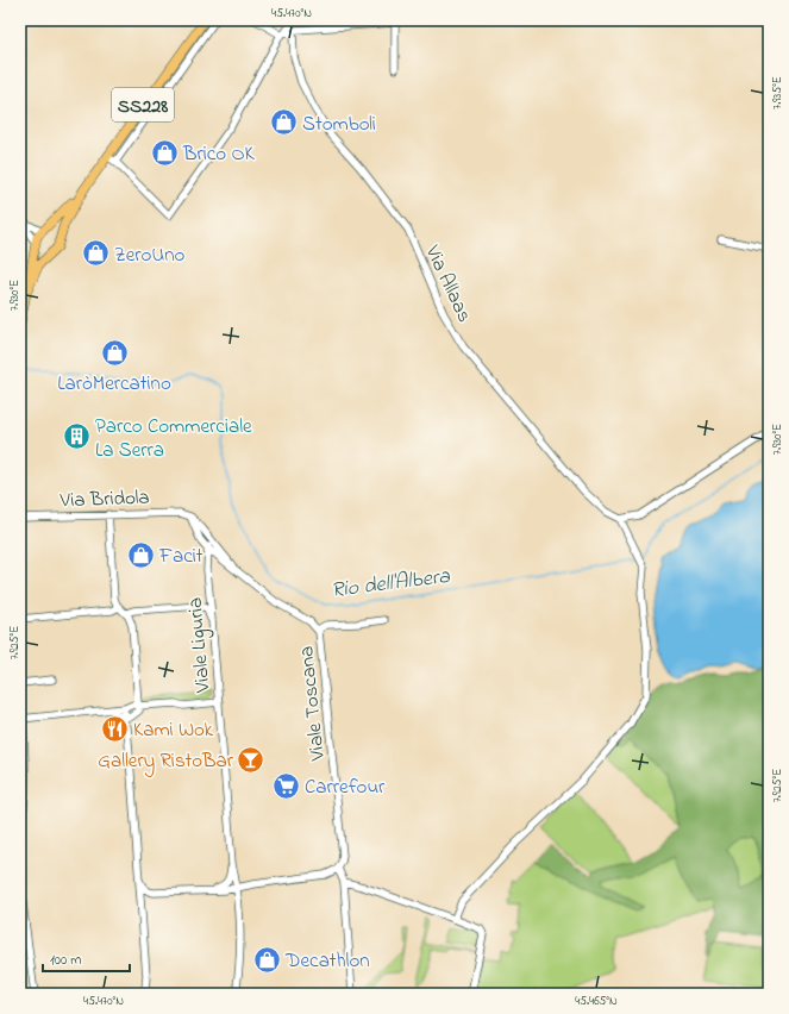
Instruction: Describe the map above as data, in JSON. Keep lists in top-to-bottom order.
{
  "streets": {
    "main road": ["SS228"],
    "street": [
      "Via Allaas",
      "Via Bridola",
      "Viale Liguria",
      "Viale Toscana"
    ]
  },
  "water": ["Rio dell'Albera"],
  "places": {
    "shop": [
      "Stomboli",
      "Brico OK",
      "ZeroUno",
      "LaròMercatino",
      "Facit",
      "Decathlon"
    ],
    "building": ["Parco Commerciale La Serra"],
    "restaurant": ["Kami Wok"],
    "bar": ["Gallery RistoBar"],
    "supermarket": ["Carrefour"]
  },
  "scale_bar": "100 m",
  "coordinates": [
    "45.470°N",
    "7.935°E",
    "7.930°E",
    "7.925°E",
    "45.465°N"
  ]
}
